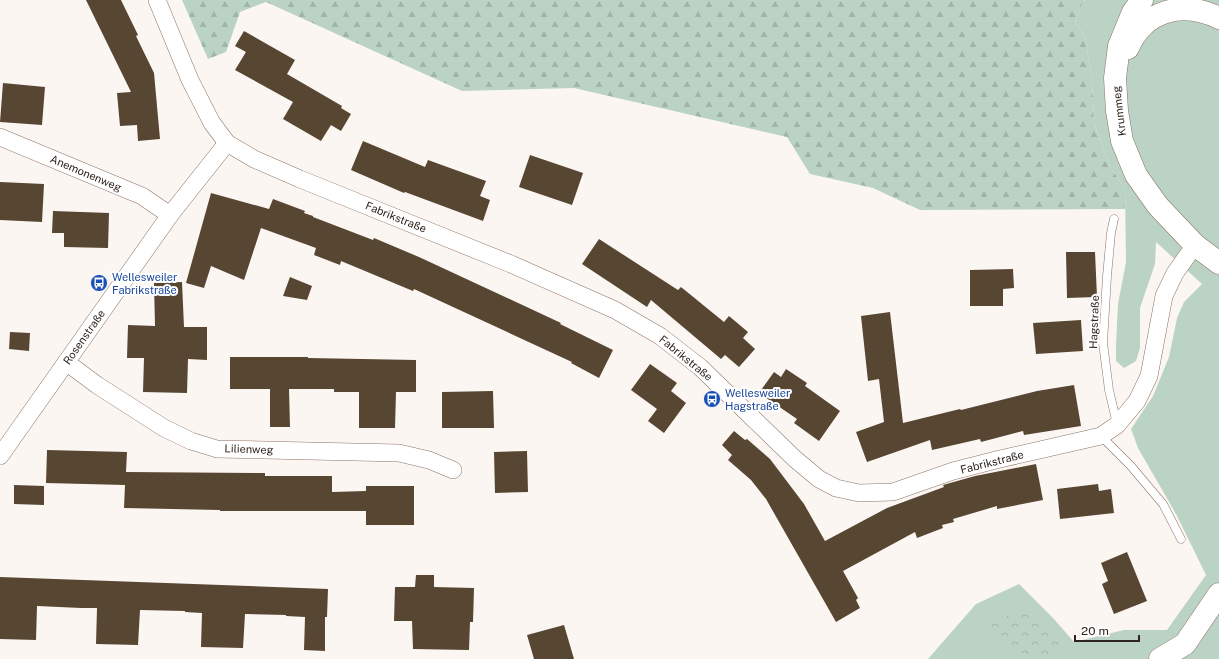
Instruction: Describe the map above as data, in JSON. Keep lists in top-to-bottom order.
{
  "streets": {
    "main road": ["Krummeg"],
    "street": [
      "Anemonenweg",
      "Fabrikstraße",
      "Rosenstraße",
      "Lilienweg"
    ],
    "lane": ["Hagstraße"]
  },
  "crossings": [
    ["Krummeg", "Fabrikstraße"],
    ["Anemonenweg", "Rosenstraße"],
    ["Fabrikstraße", "Hagstraße"],
    ["Fabrikstraße", "Rosenstraße"],
    ["Rosenstraße", "Lilienweg"]
  ],
  "places": {
    "bus stop": ["Wellesweiler Fabrikstraße", "Wellesweiler Hagstraße"]
  },
  "scale_bar": "20 m"
}
